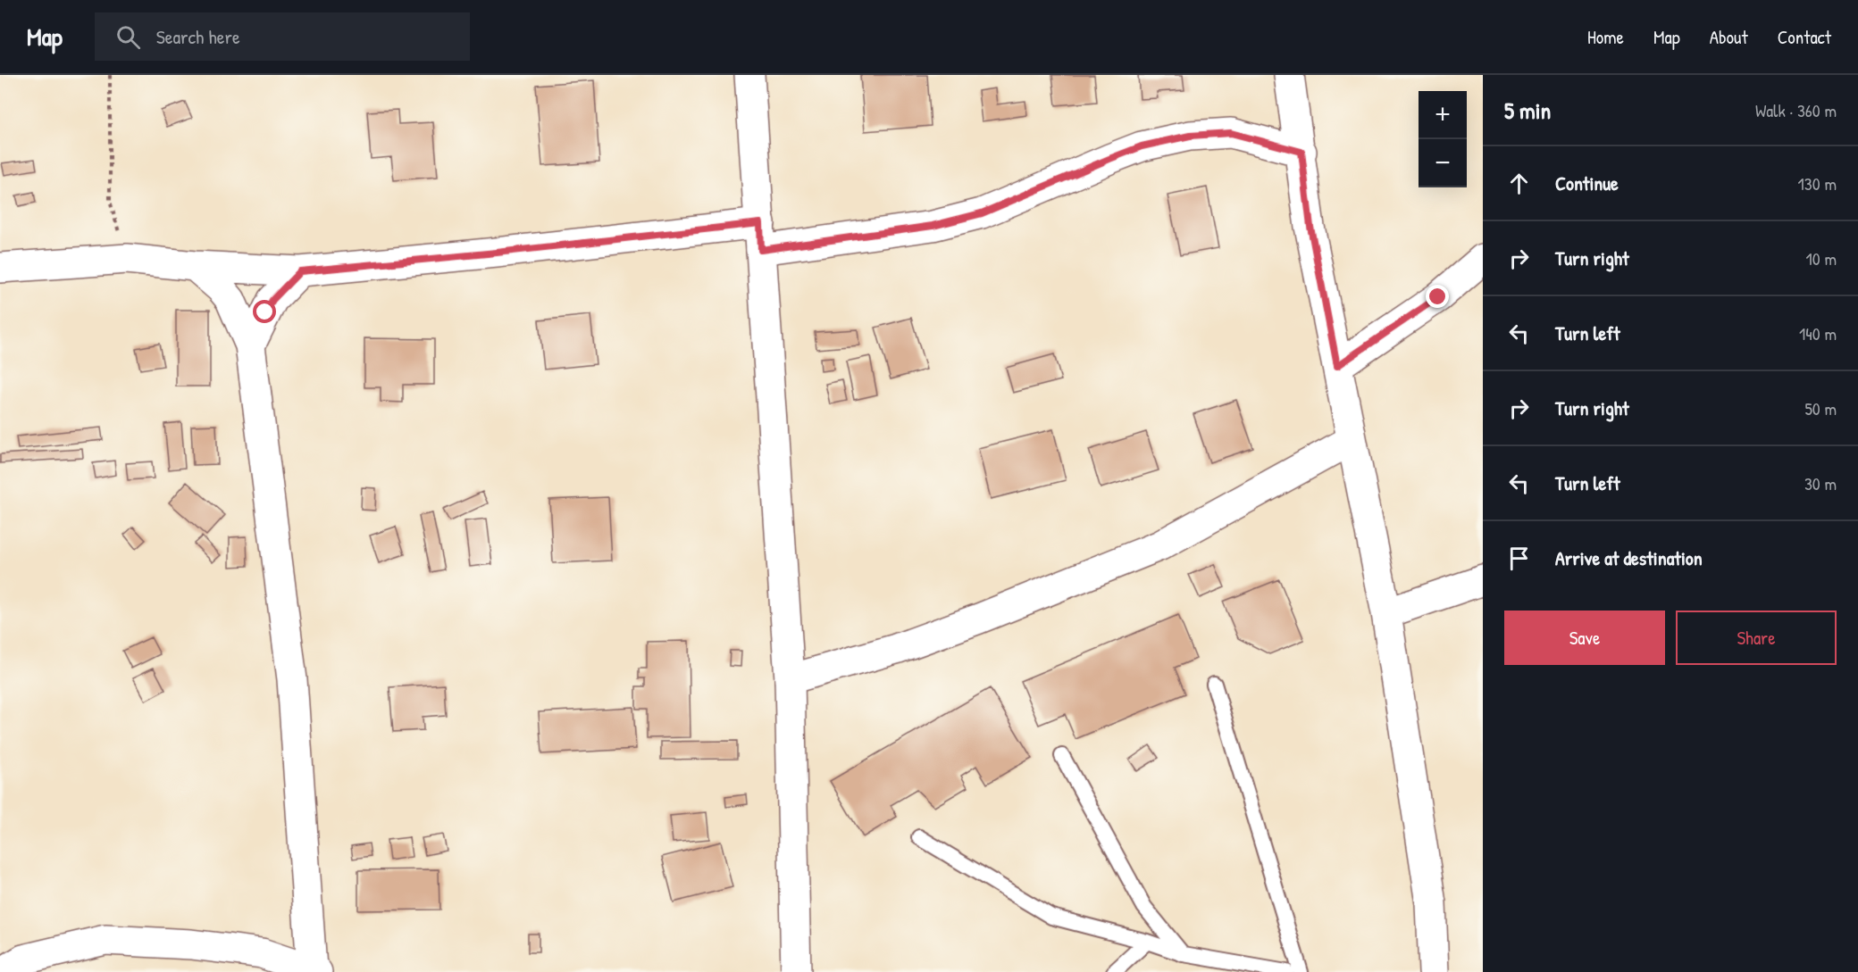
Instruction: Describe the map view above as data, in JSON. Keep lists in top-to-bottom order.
{
  "page": {
    "header": "Map",
    "search": "Search here",
    "nav": [
      "Home",
      "Map",
      "About",
      "Contact"
    ],
    "heading": ["5 min", "Walk · 360 m"],
    "map_buttons": ["+", "−"],
    "list": [
      ["Continue", "130 m"],
      ["Turn right", "10 m"],
      ["Turn left", "140 m"],
      ["Turn right", "50 m"],
      ["Turn left", "30 m"],
      "Arrive at destination"
    ],
    "buttons": ["Save", "Share"]
  }
}
